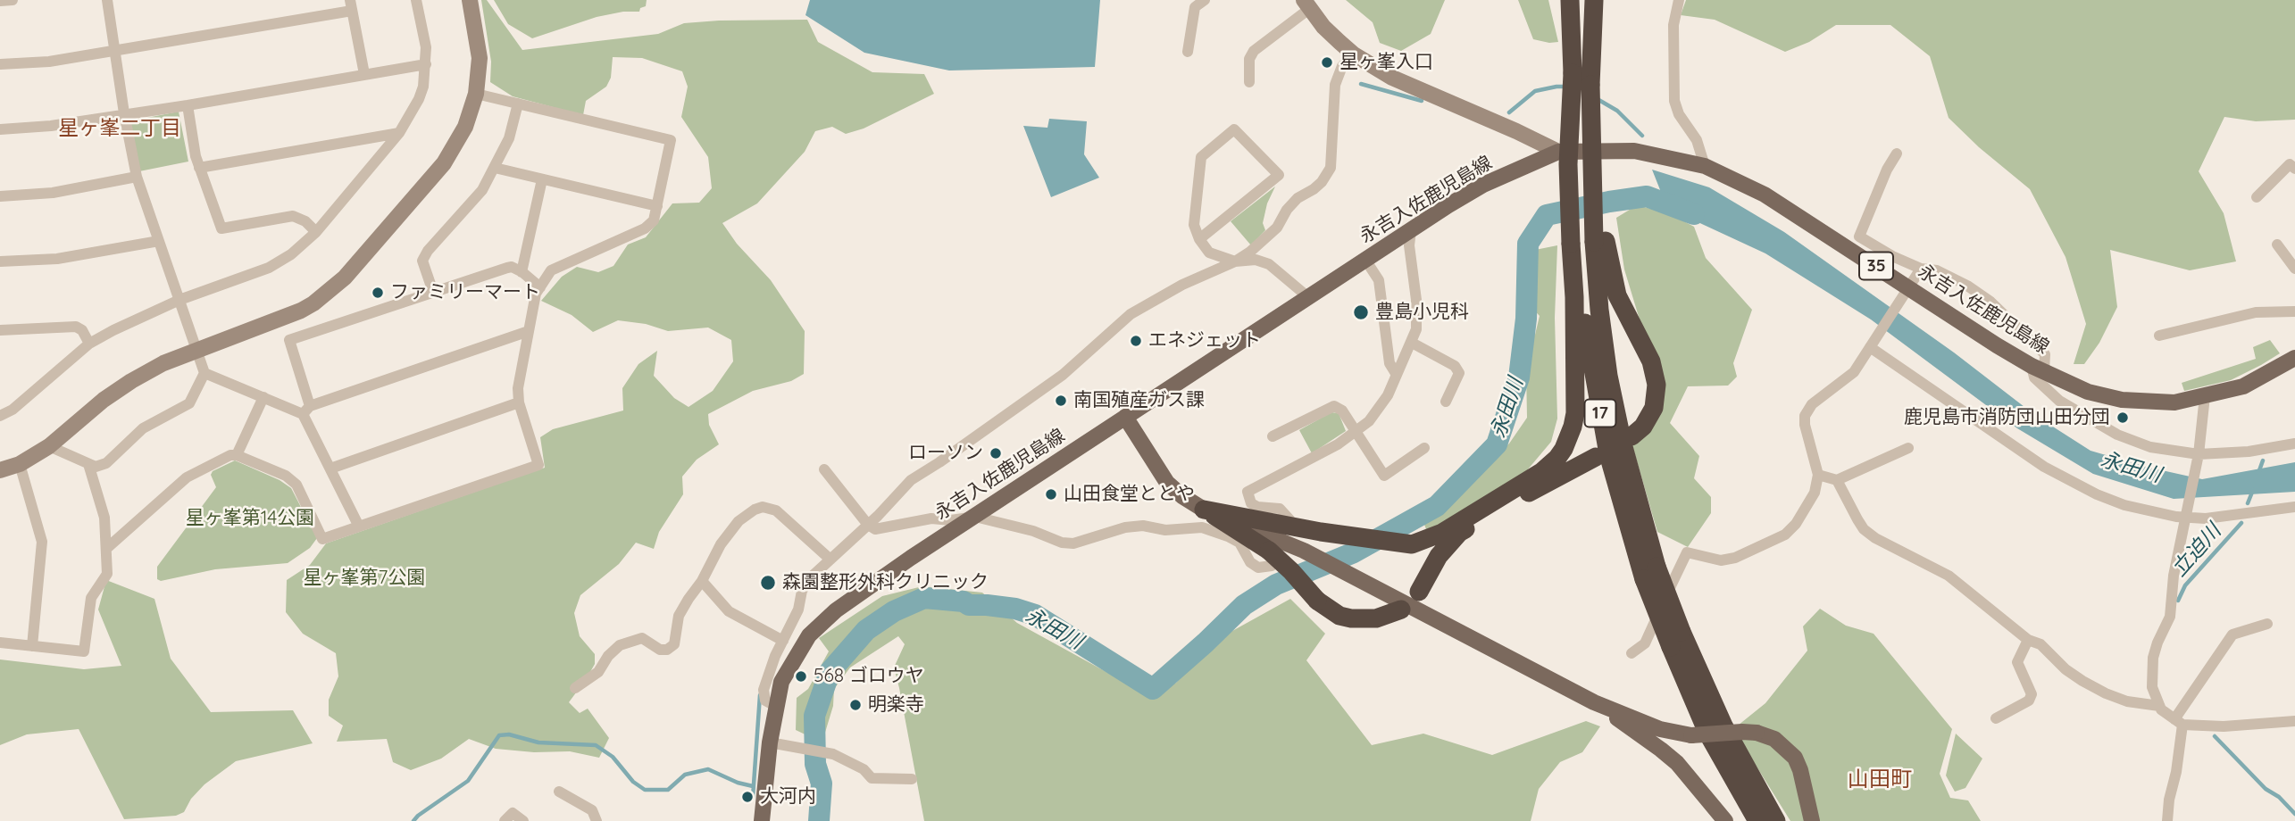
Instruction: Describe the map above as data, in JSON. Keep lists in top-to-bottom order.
{
  "streets": {
    "highway": ["17"],
    "main road": ["永吉入佐鹿児島線", "35"]
  },
  "districts": ["星ヶ峯二丁目", "山田町"],
  "water": ["永田川", "立迫川"],
  "parks": ["星ヶ峯第14公園", "星ヶ峯第7公園"],
  "places": [
    "星ヶ峯入口",
    "ファミリーマート",
    "豊島小児科",
    "エネジェット",
    "南国殖産ガス課",
    "鹿児島市消防団山田分団",
    "ローソン",
    "山田食堂ととや",
    "森園整形外科クリニック",
    "568 ゴロウヤ",
    "明楽寺",
    "大河内"
  ]
}
